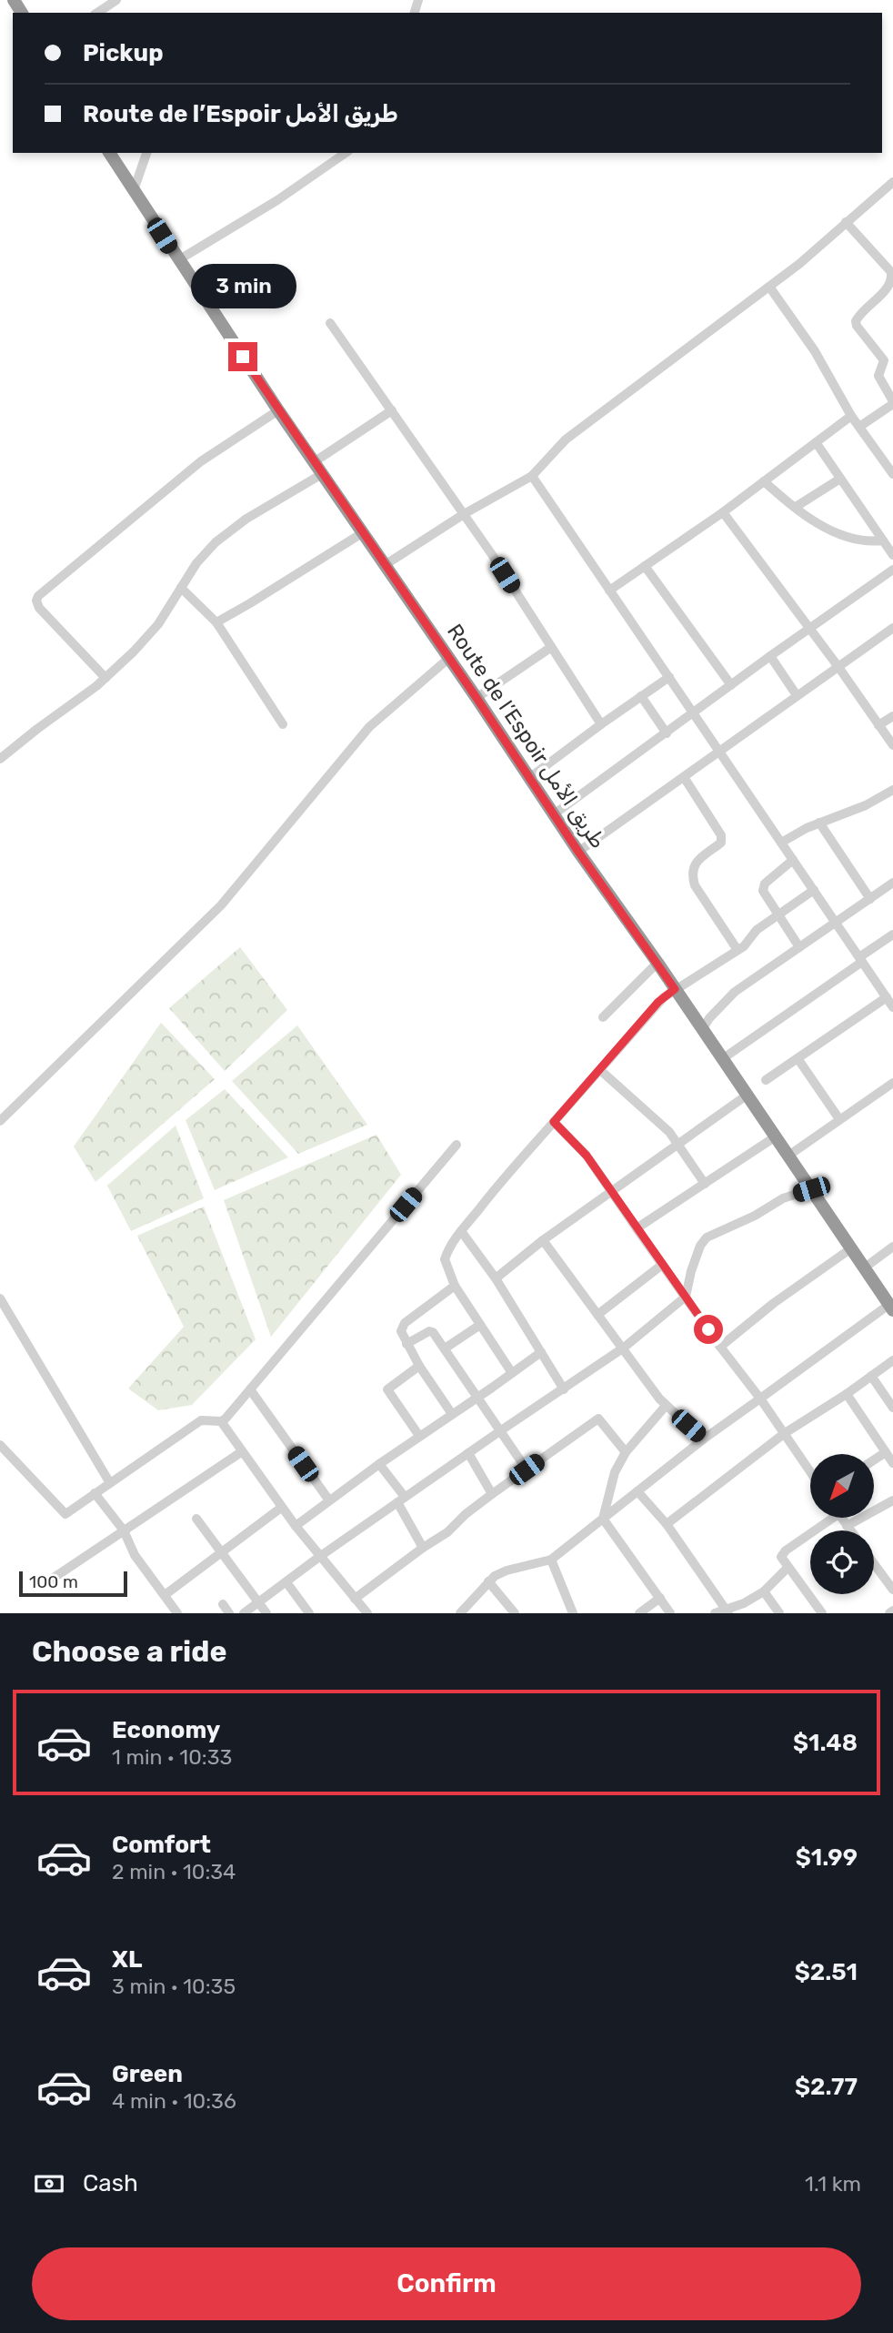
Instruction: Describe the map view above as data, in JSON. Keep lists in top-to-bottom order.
{
  "streets": {
    "highway": ["Route de l’Espoir طريق الأمل"]
  },
  "scale_bar": "100 m",
  "north": "bottom left",
  "page": {
    "banner": ["Pickup", "Route de l’Espoir طريق الأمل"],
    "bubble": "3 min",
    "scale": "100 m",
    "heading": "Choose a ride",
    "list": [
      {
        "name": "Economy",
        "note": "1 min · 10:33",
        "value": "$1.48"
      },
      {
        "name": "Comfort",
        "note": "2 min · 10:34",
        "value": "$1.99"
      },
      {
        "name": "XL",
        "note": "3 min · 10:35",
        "value": "$2.51"
      },
      {
        "name": "Green",
        "note": "4 min · 10:36",
        "value": "$2.77"
      }
    ],
    "pay": ["Cash", "1.1 km"],
    "buttons": "Confirm"
  }
}
